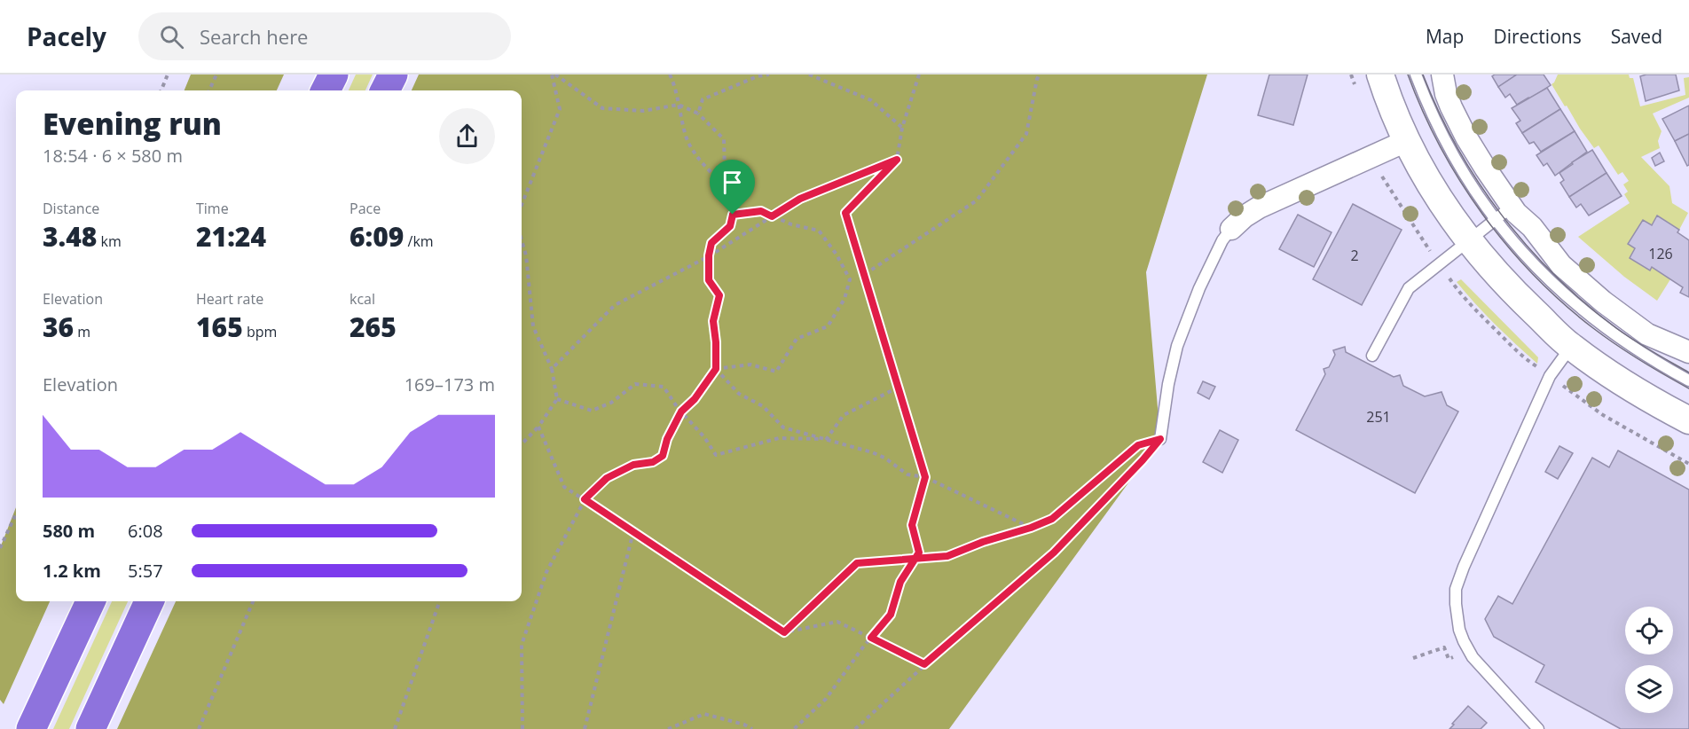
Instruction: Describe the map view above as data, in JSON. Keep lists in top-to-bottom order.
{
  "house_numbers": ["126", "2", "251"],
  "page": {
    "header": "Pacely",
    "search": "Search here",
    "nav": ["Map", "Directions", "Saved"],
    "heading": ["Evening run", "18:54 · 6 × 580 m"],
    "stats": [
      ["Distance", "3.48 km"],
      ["Time", "21:24"],
      ["Pace", "6:09 /km"],
      ["Elevation", "36 m"],
      ["Heart rate", "165 bpm"],
      ["kcal", "265"]
    ],
    "chart": ["Elevation", "169–173 m"],
    "list": [
      {
        "name": "580 m",
        "note": "6:08"
      },
      {
        "name": "1.2 km",
        "note": "5:57"
      }
    ]
  }
}
